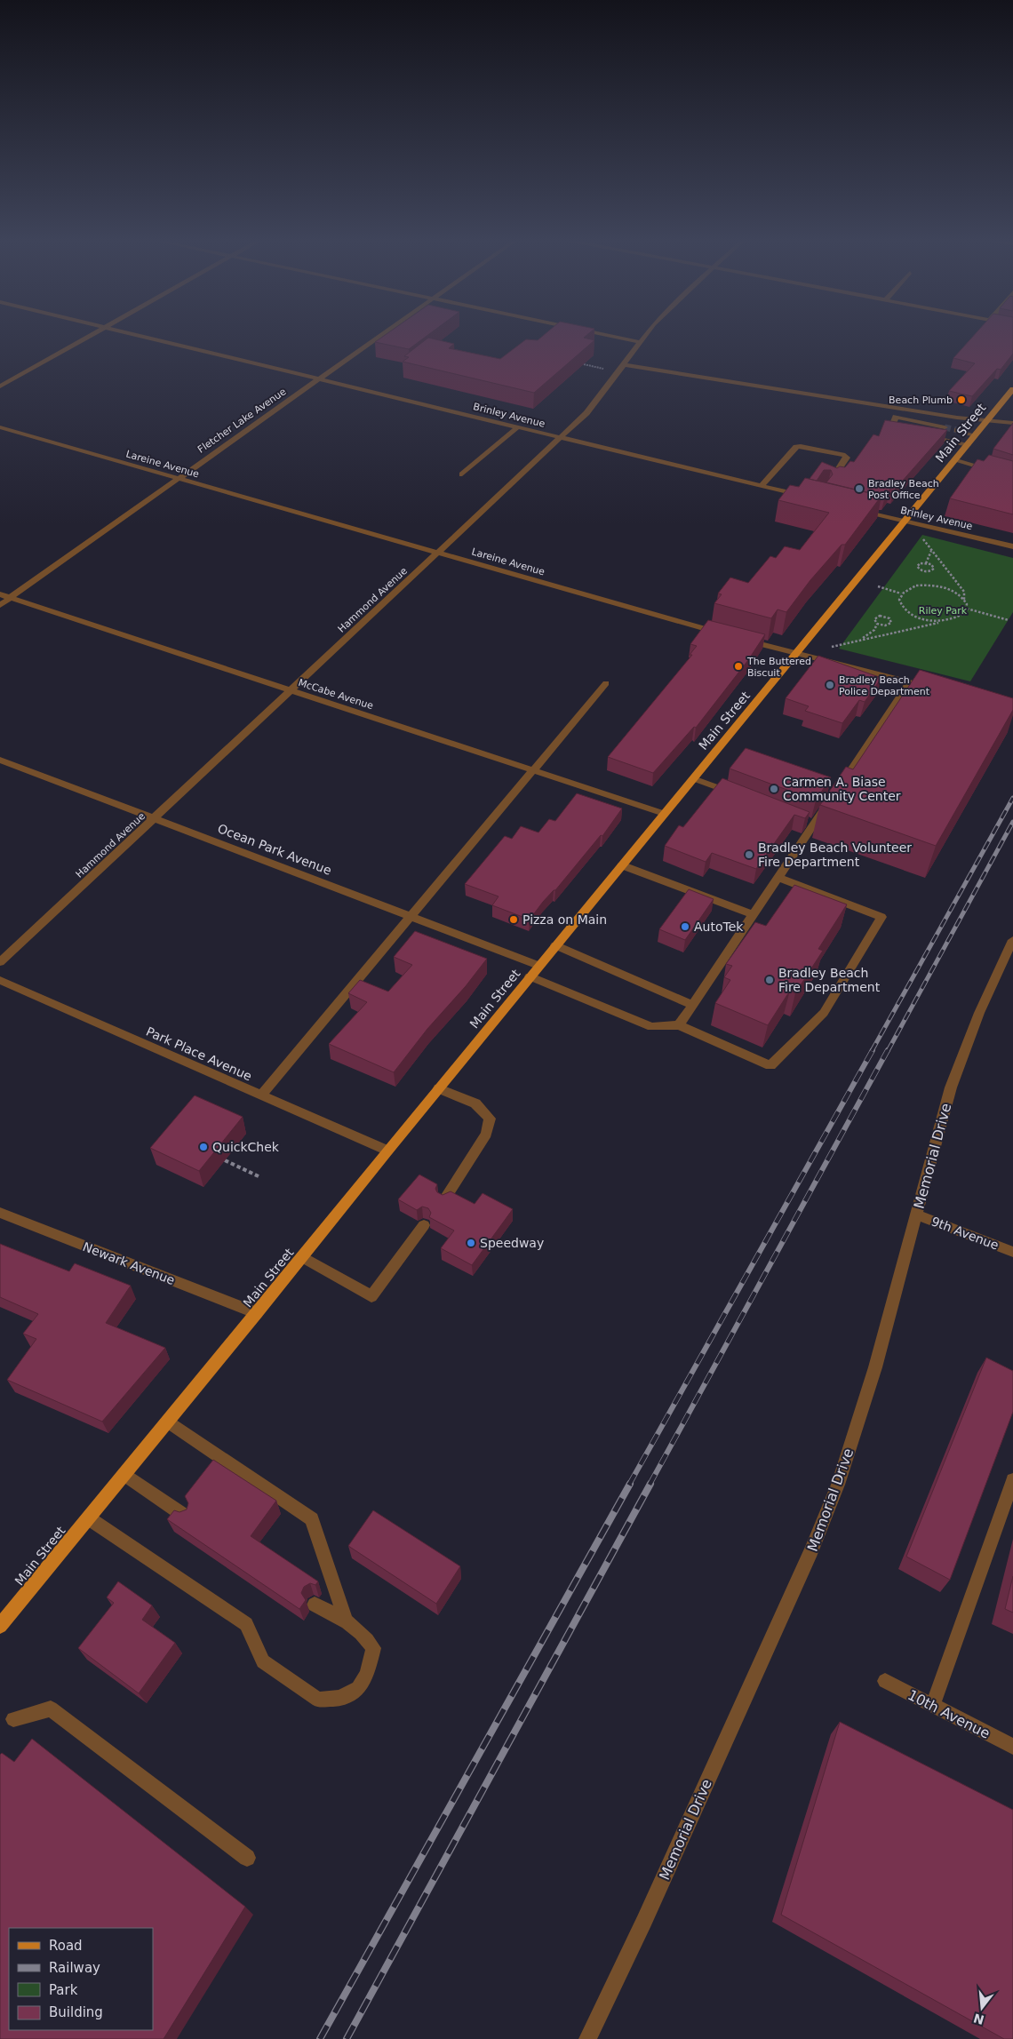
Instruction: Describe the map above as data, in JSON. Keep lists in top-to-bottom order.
{
  "streets": {
    "main road": ["Main Street"],
    "street": [
      "Brinley Avenue",
      "Fletcher Lake Avenue",
      "Lareine Avenue",
      "Hammond Avenue",
      "McCabe Avenue",
      "Ocean Park Avenue",
      "Park Place Avenue",
      "Memorial Drive",
      "9th Avenue",
      "Newark Avenue",
      "10th Avenue"
    ]
  },
  "crossings": [
    ["Brinley Avenue", "Fletcher Lake Avenue"],
    ["Brinley Avenue", "Main Street"],
    ["Brinley Avenue", "Hammond Avenue"],
    ["Fletcher Lake Avenue", "Lareine Avenue"],
    ["Fletcher Lake Avenue", "McCabe Avenue"],
    ["Main Street", "McCabe Avenue"],
    ["Main Street", "Ocean Park Avenue"],
    ["Main Street", "Park Place Avenue"],
    ["Main Street", "Newark Avenue"],
    ["Lareine Avenue", "Hammond Avenue"],
    ["Hammond Avenue", "McCabe Avenue"],
    ["Hammond Avenue", "Ocean Park Avenue"],
    ["Memorial Drive", "9th Avenue"]
  ],
  "parks": ["Riley Park"],
  "places": [
    "Beach Plumb",
    "Bradley Beach Post Office",
    "The Buttered Biscuit",
    "Bradley Beach Police Department",
    "Carmen A. Biase Community Center",
    "Bradley Beach Volunteer Fire Department",
    "Pizza on Main",
    "AutoTek",
    "Bradley Beach Fire Department",
    "QuickChek",
    "Speedway"
  ],
  "legend": [
    "Road",
    "Railway",
    "Park",
    "Building"
  ],
  "north": "bottom"
}
